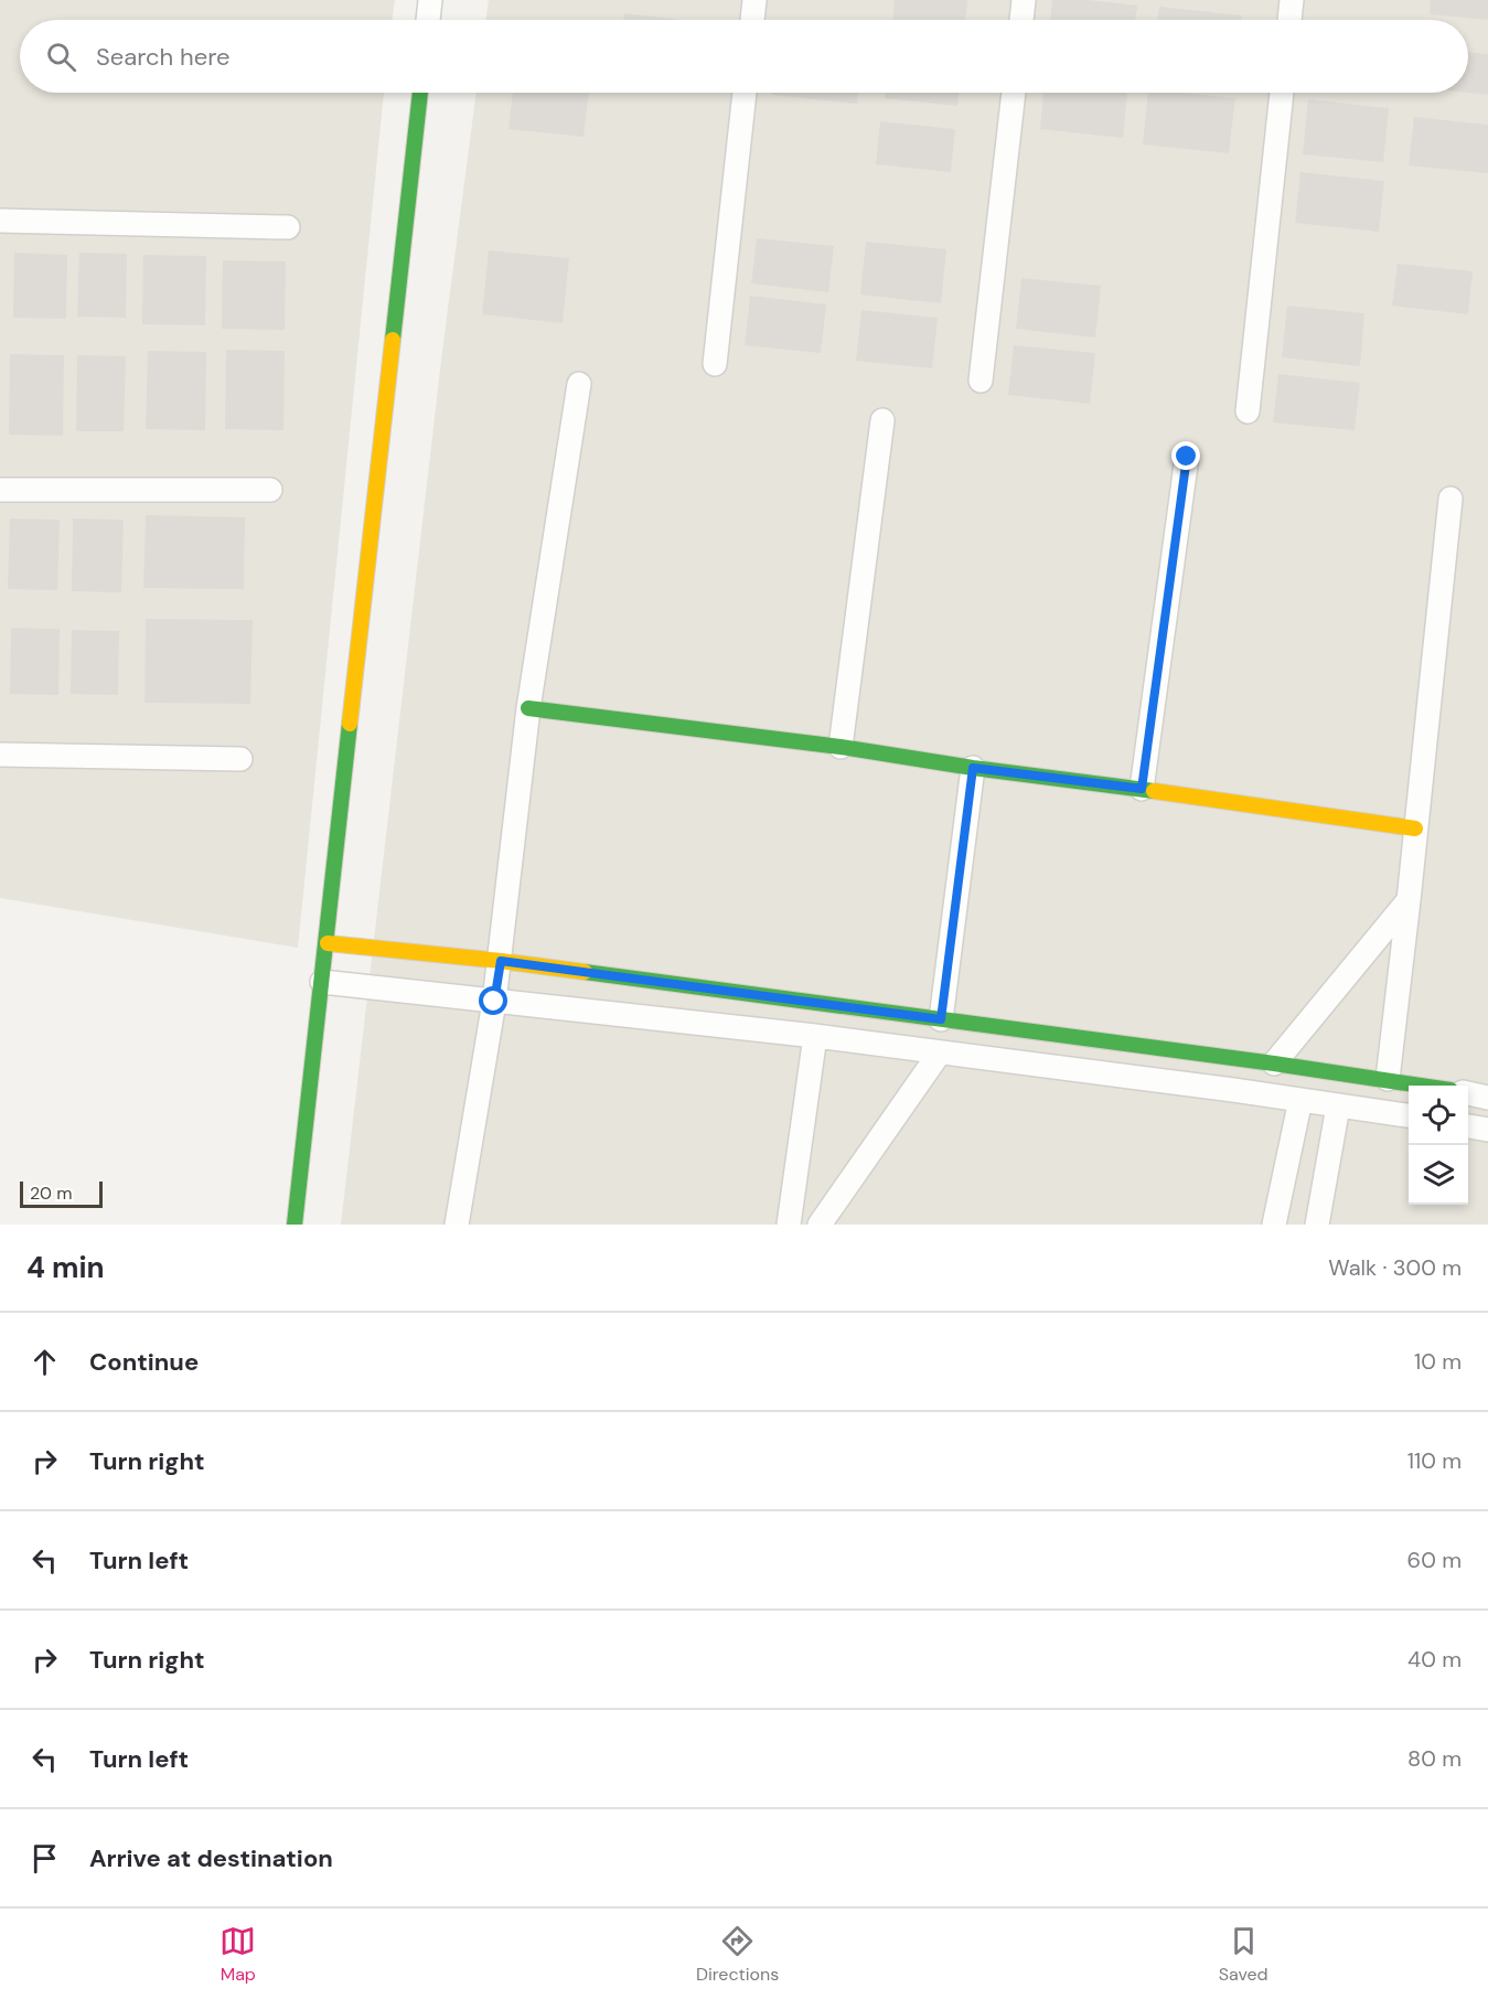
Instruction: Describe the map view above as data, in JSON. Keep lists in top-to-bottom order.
{
  "scale_bar": "20 m",
  "page": {
    "search": "Search here",
    "scale": "20 m",
    "heading": ["4 min", "Walk · 300 m"],
    "list": [
      ["Continue", "10 m"],
      ["Turn right", "110 m"],
      ["Turn left", "60 m"],
      ["Turn right", "40 m"],
      ["Turn left", "80 m"],
      "Arrive at destination"
    ],
    "nav": ["Map", "Directions", "Saved"]
  }
}
